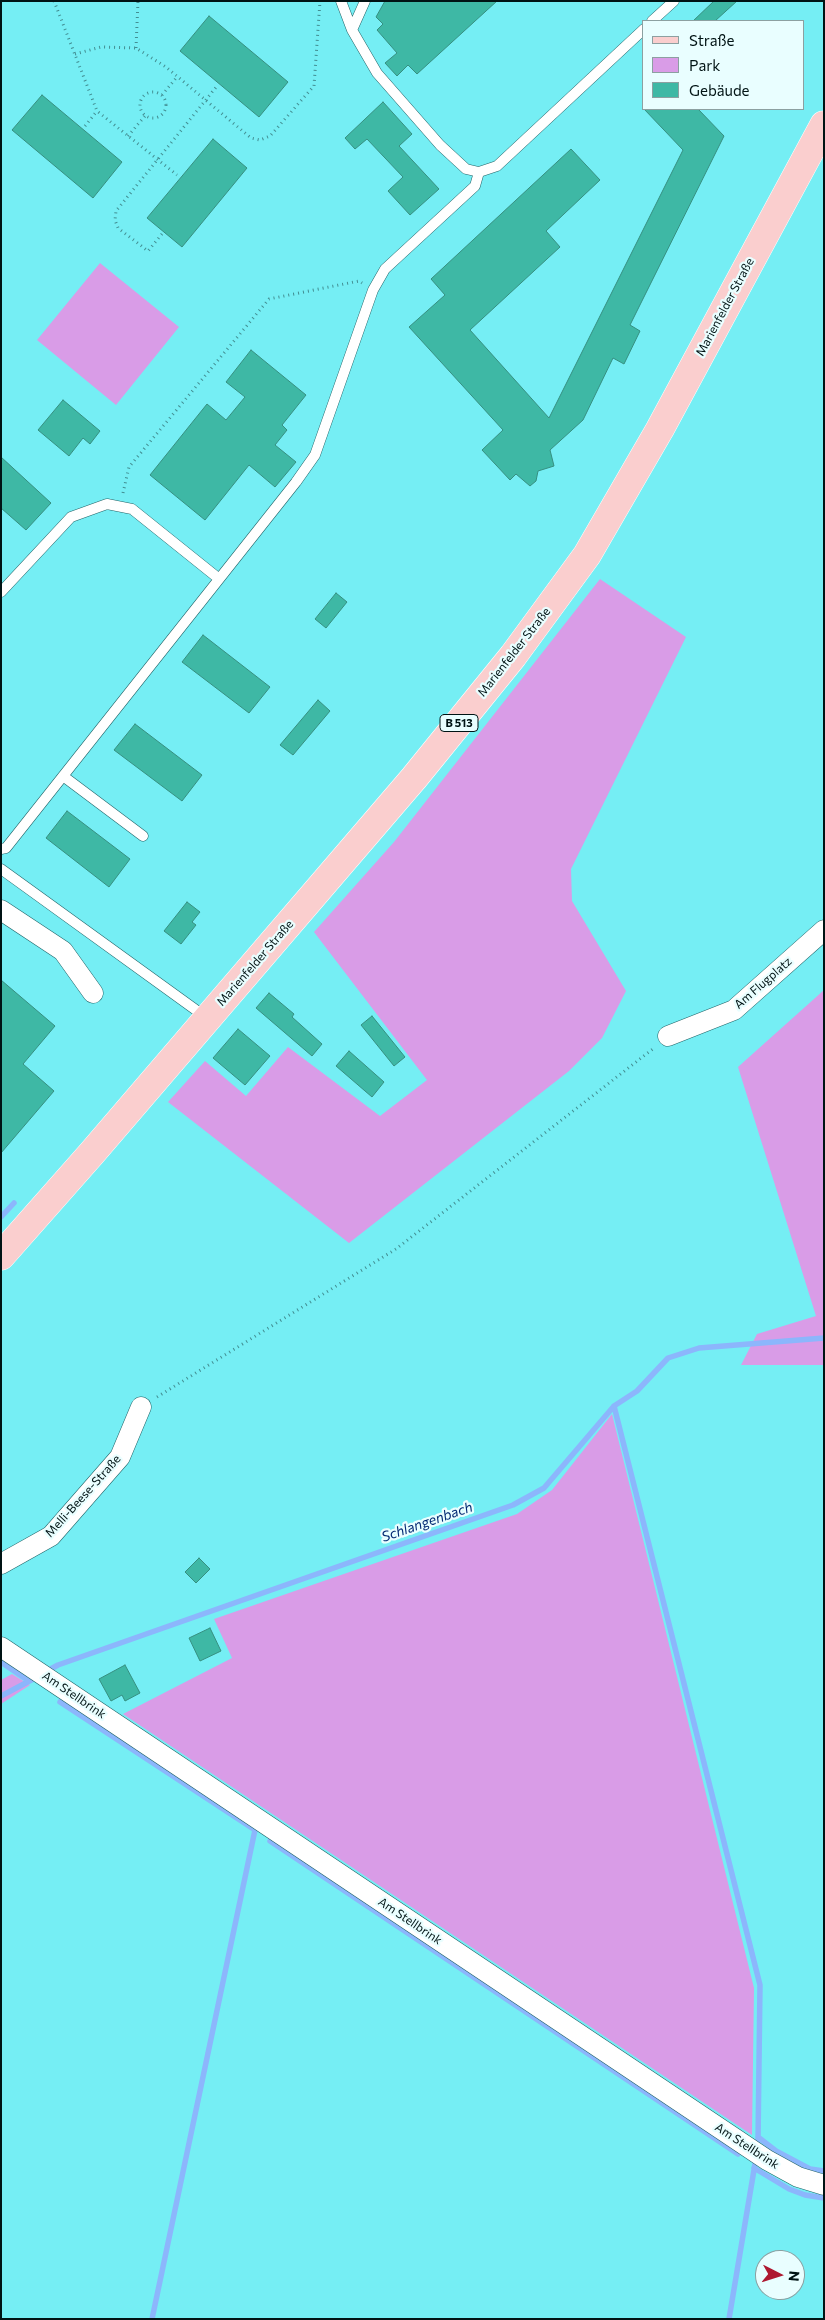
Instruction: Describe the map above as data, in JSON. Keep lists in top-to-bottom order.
{
  "streets": {
    "main road": ["Marienfelder Straße", "B 513"],
    "street": ["Am Flugplatz", "Melli-Beese-Straße", "Am Stellbrink"]
  },
  "water": ["Schlangenbach"],
  "legend": ["Straße", "Park", "Gebäude"],
  "north": "right"
}
